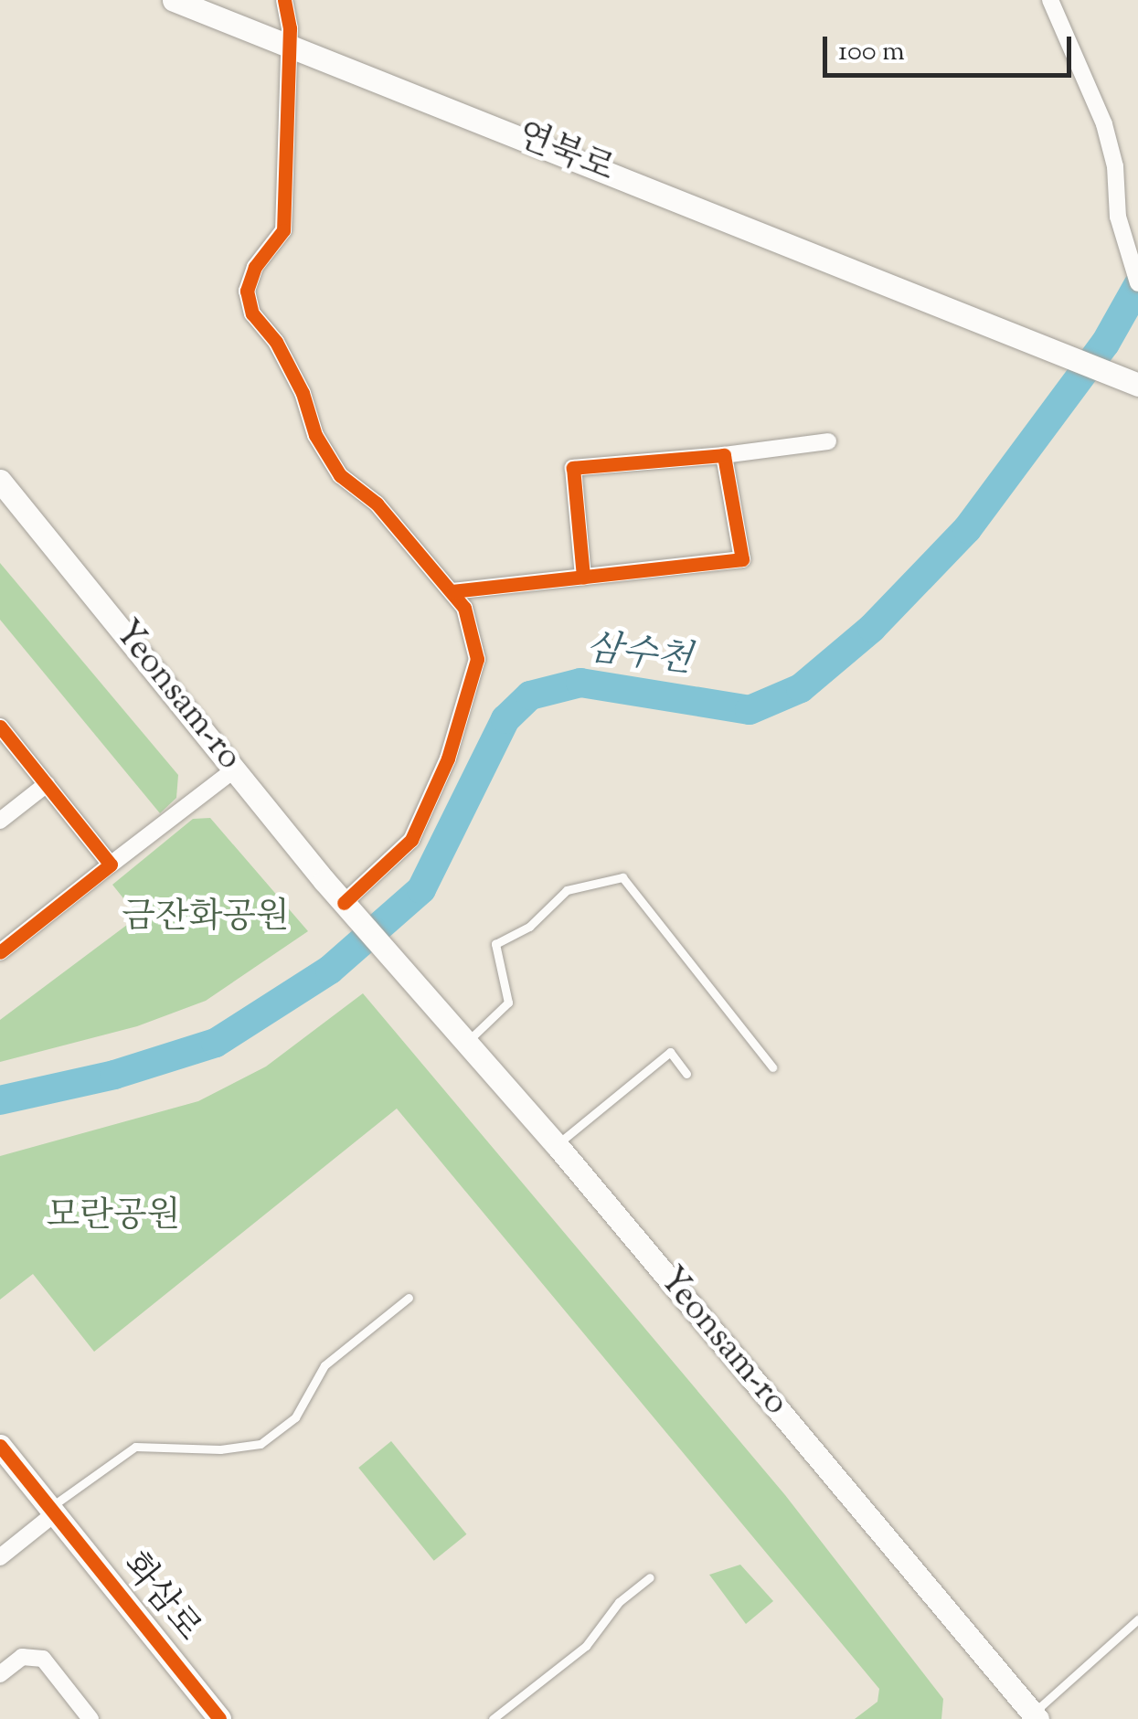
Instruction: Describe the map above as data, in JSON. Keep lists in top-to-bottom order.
{
  "streets": {
    "main road": ["연북로", "Yeonsam-ro", "화삼로"]
  },
  "water": ["삼수천"],
  "parks": ["금잔화공원", "모란공원"],
  "scale_bar": "100 m"
}
